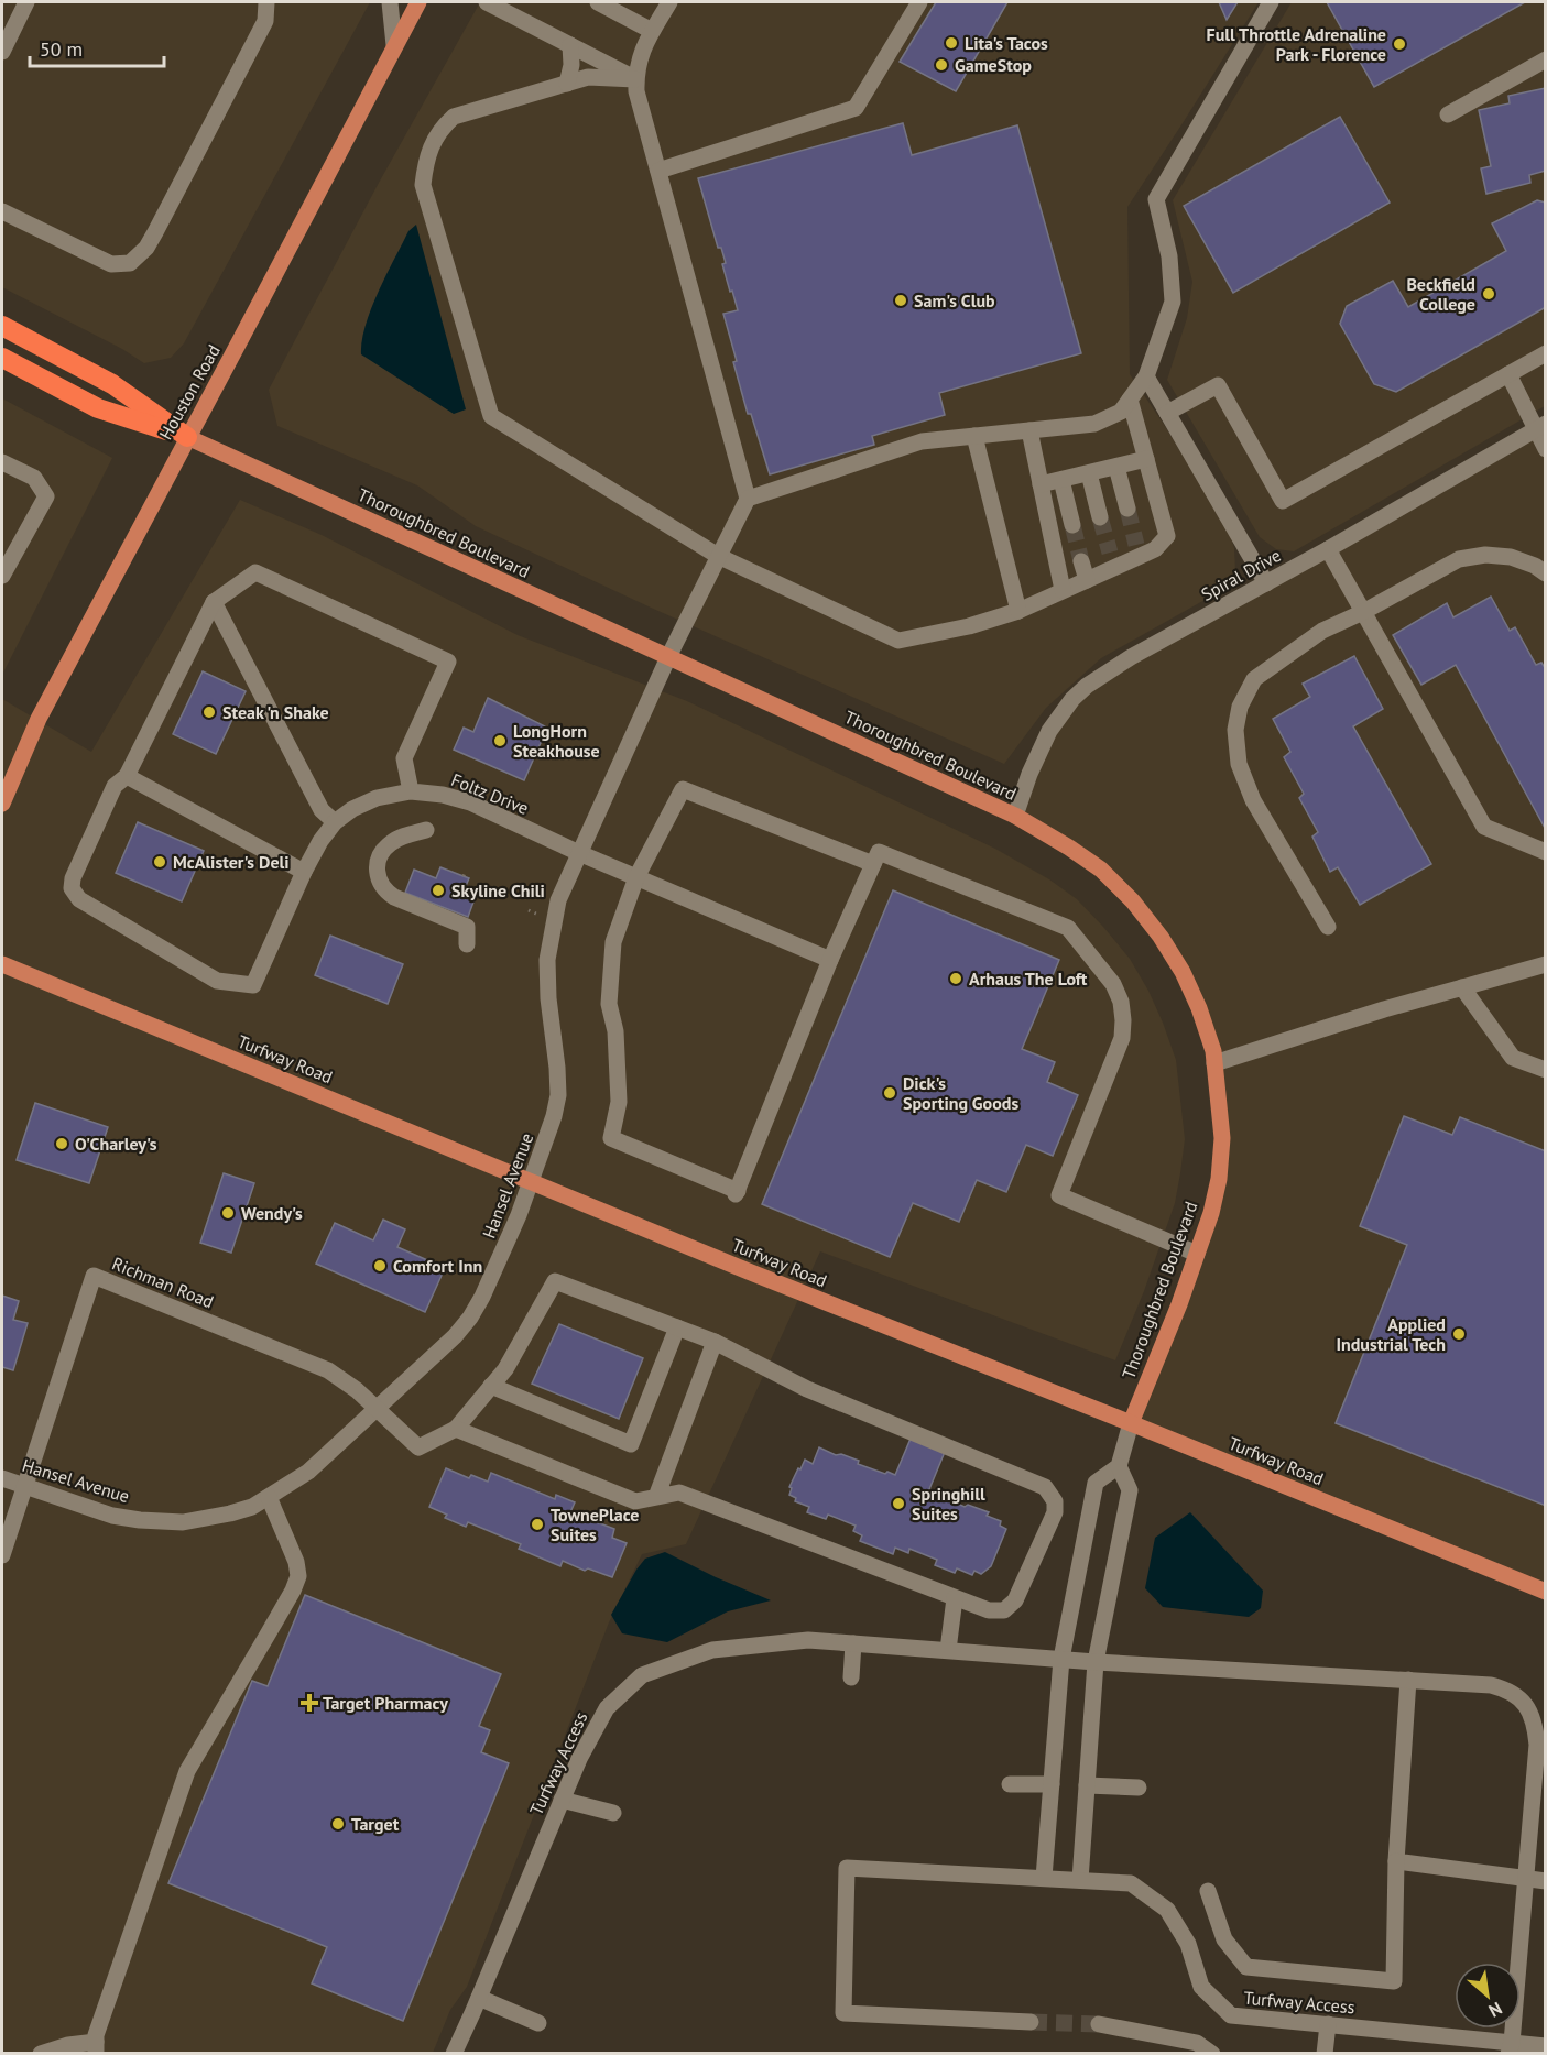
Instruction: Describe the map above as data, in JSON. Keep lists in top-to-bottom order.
{
  "streets": {
    "main road": ["Houston Road", "Thoroughbred Boulevard", "Turfway Road"],
    "street": [
      "Spiral Drive",
      "Foltz Drive",
      "Hansel Avenue",
      "Richman Road",
      "Turfway Access"
    ]
  },
  "crossings": [
    ["Houston Road", "Thoroughbred Boulevard"],
    ["Thoroughbred Boulevard", "Spiral Drive"],
    ["Thoroughbred Boulevard", "Turfway Road"],
    ["Thoroughbred Boulevard", "Hansel Avenue"],
    ["Foltz Drive", "Hansel Avenue"],
    ["Turfway Road", "Hansel Avenue"],
    ["Hansel Avenue", "Richman Road"]
  ],
  "places": {
    "other": [
      "Lita's Tacos",
      "Full Throttle Adrenaline Park - Florence",
      "GameStop",
      "Beckfield College",
      "Sam's Club",
      "Steak 'n Shake",
      "LongHorn Steakhouse",
      "McAlister's Deli",
      "Skyline Chili",
      "Arhaus The Loft",
      "Dick's Sporting Goods",
      "O'Charley's",
      "Wendy's",
      "Comfort Inn",
      "Applied Industrial Tech",
      "Springhill Suites",
      "TownePlace Suites",
      "Target"
    ],
    "health": ["Target Pharmacy"]
  },
  "scale_bar": "50 m",
  "north": "bottom right"
}
